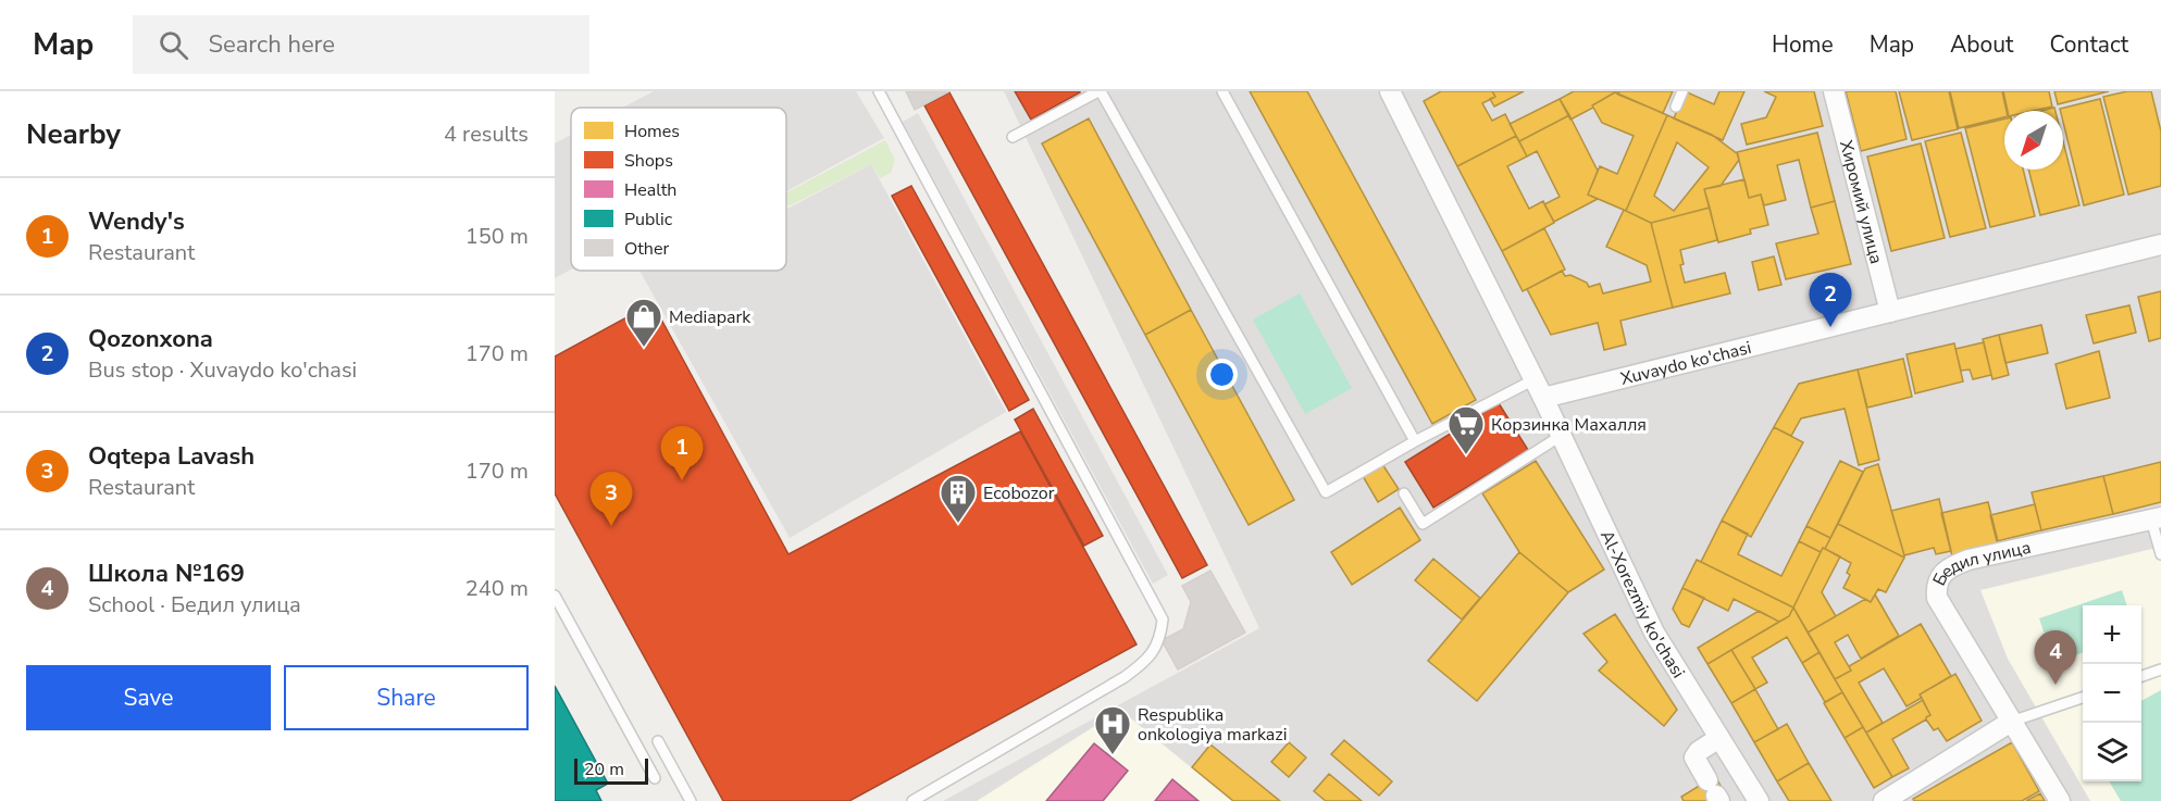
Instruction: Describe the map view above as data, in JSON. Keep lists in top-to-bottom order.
{
  "streets": {
    "street": [
      "Хиромий улица",
      "Xuvaydo ko'chasi",
      "Бедил улица",
      "Al-Xorezmiy ko'chasi"
    ]
  },
  "crossings": [
    ["Хиромий улица", "Xuvaydo ko'chasi"],
    ["Xuvaydo ko'chasi", "Al-Xorezmiy ko'chasi"]
  ],
  "places": {
    "shop": ["Mediapark"],
    "supermarket": ["Корзинка Махалля"],
    "building": ["Ecobozor"],
    "hospital": ["Respublika onkologiya markazi"]
  },
  "legend": [
    "Homes",
    "Shops",
    "Health",
    "Public",
    "Other"
  ],
  "scale_bar": "20 m",
  "north": "bottom left",
  "page": {
    "header": "Map",
    "search": "Search here",
    "nav": [
      "Home",
      "Map",
      "About",
      "Contact"
    ],
    "heading": ["Nearby", "4 results"],
    "list": [
      {
        "mark": "1",
        "name": "Wendy's",
        "note": "Restaurant",
        "value": "150 m"
      },
      {
        "mark": "2",
        "name": "Qozonxona",
        "note": "Bus stop · Xuvaydo ko'chasi",
        "value": "170 m"
      },
      {
        "mark": "3",
        "name": "Oqtepa Lavash",
        "note": "Restaurant",
        "value": "170 m"
      },
      {
        "mark": "4",
        "name": "Школа №169",
        "note": "School · Бедил улица",
        "value": "240 m"
      }
    ],
    "pins": [
      "2",
      "1",
      "3",
      "4"
    ],
    "map_buttons": ["+", "−"],
    "buttons": ["Save", "Share"],
    "scale": "20 m"
  }
}
